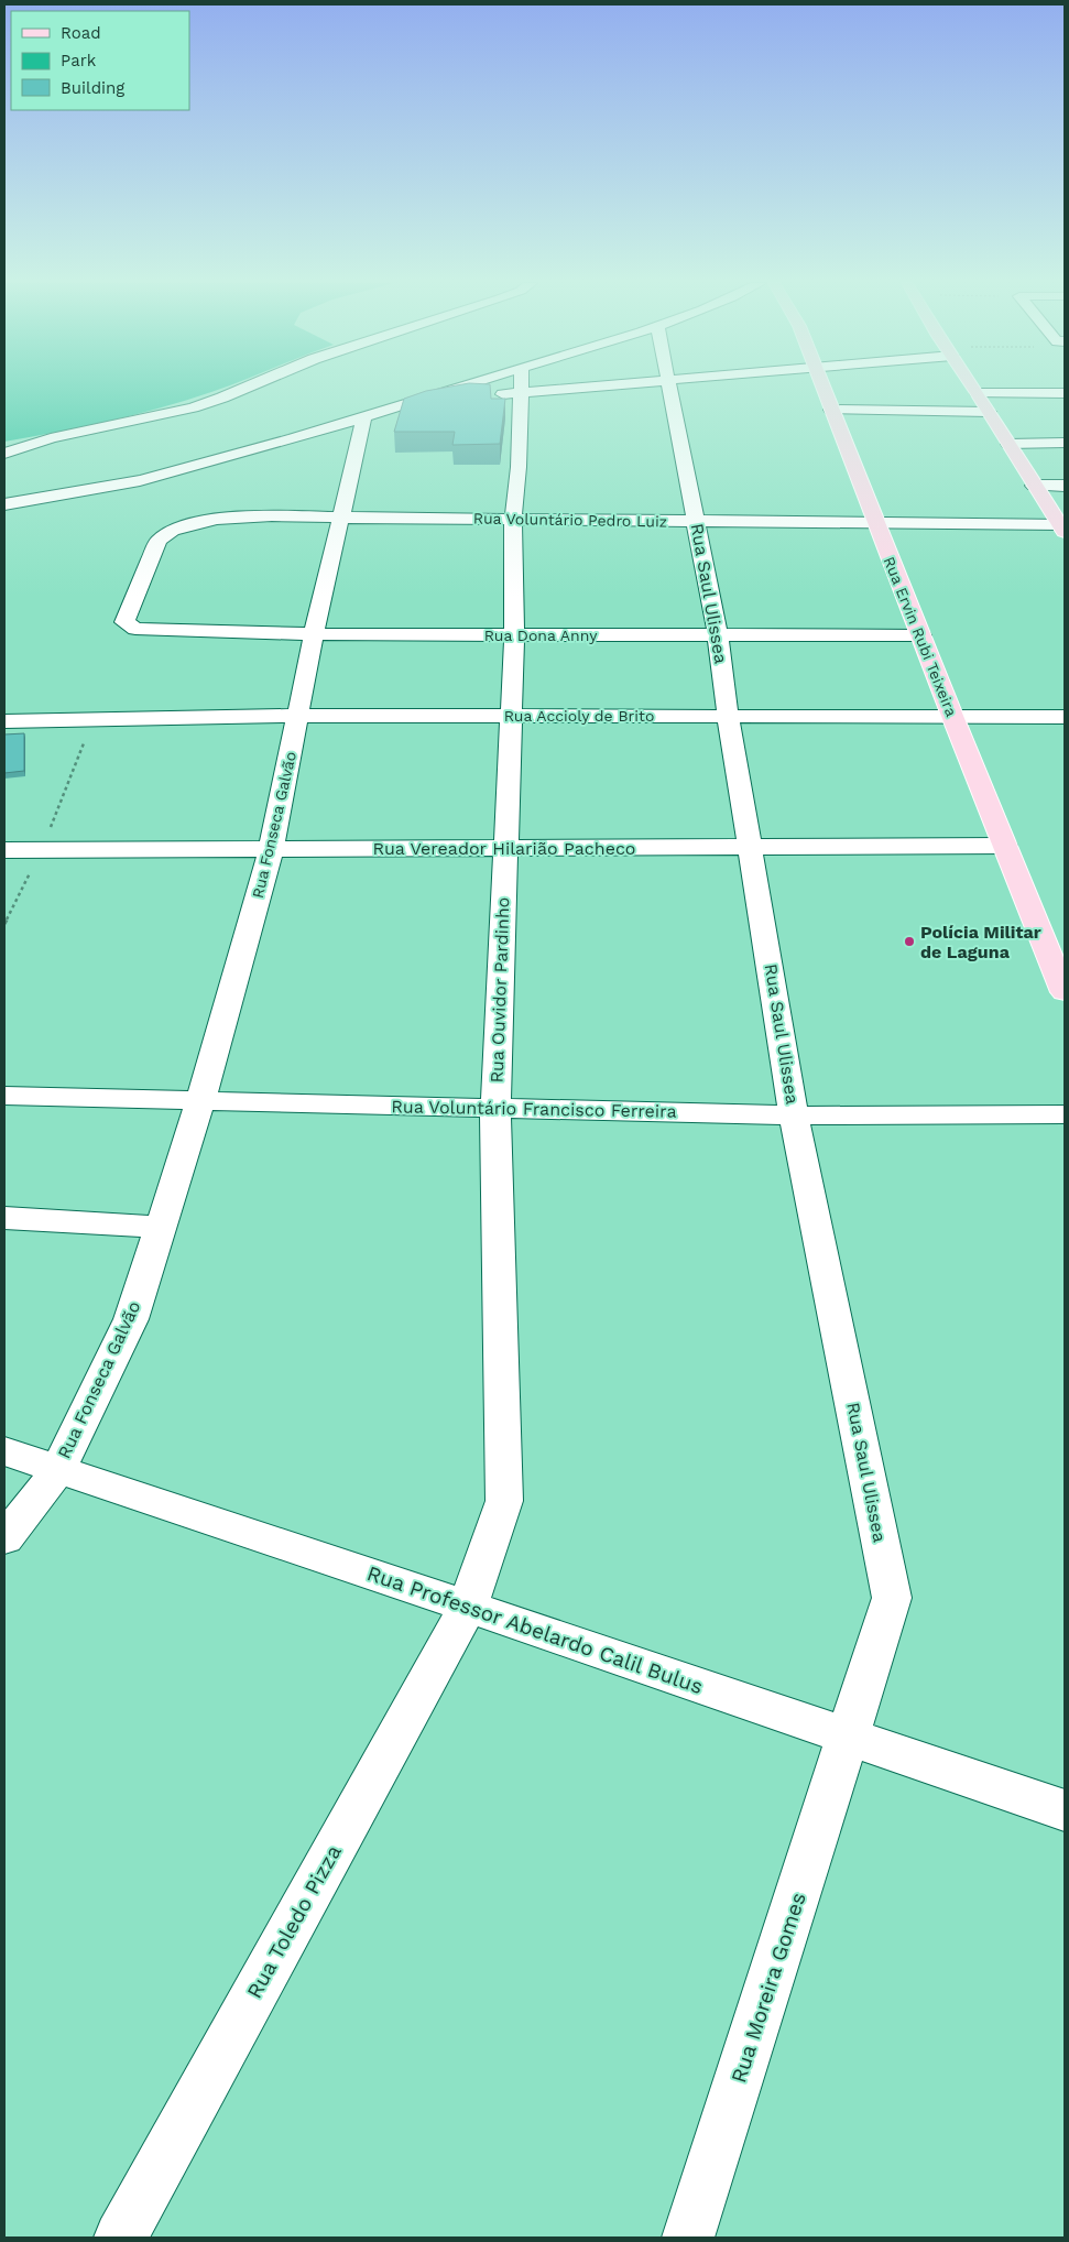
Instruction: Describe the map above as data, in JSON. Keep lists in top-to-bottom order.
{
  "streets": {
    "main road": ["Rua Ervin Rubi Teixeira"],
    "street": [
      "Rua Voluntário Pedro Luiz",
      "Rua Saul Ulissea",
      "Rua Dona Anny",
      "Rua Accioly de Brito",
      "Rua Fonseca Galvão",
      "Rua Vereador Hilarião Pacheco",
      "Rua Ouvidor Pardinho",
      "Rua Voluntário Francisco Ferreira",
      "Rua Professor Abelardo Calil Bulus",
      "Rua Toledo Pizza",
      "Rua Moreira Gomes"
    ]
  },
  "crossings": [
    ["Rua Voluntário Pedro Luiz", "Rua Saul Ulissea"],
    ["Rua Voluntário Pedro Luiz", "Rua Dona Anny"],
    ["Rua Voluntário Pedro Luiz", "Rua Ervin Rubi Teixeira"],
    ["Rua Voluntário Pedro Luiz", "Rua Fonseca Galvão"],
    ["Rua Voluntário Pedro Luiz", "Rua Ouvidor Pardinho"],
    ["Rua Saul Ulissea", "Rua Dona Anny"],
    ["Rua Saul Ulissea", "Rua Accioly de Brito"],
    ["Rua Saul Ulissea", "Rua Vereador Hilarião Pacheco"],
    ["Rua Saul Ulissea", "Rua Voluntário Francisco Ferreira"],
    ["Rua Saul Ulissea", "Rua Professor Abelardo Calil Bulus"],
    ["Rua Saul Ulissea", "Rua Moreira Gomes"],
    ["Rua Dona Anny", "Rua Ervin Rubi Teixeira"],
    ["Rua Dona Anny", "Rua Fonseca Galvão"],
    ["Rua Dona Anny", "Rua Ouvidor Pardinho"],
    ["Rua Ervin Rubi Teixeira", "Rua Accioly de Brito"],
    ["Rua Ervin Rubi Teixeira", "Rua Vereador Hilarião Pacheco"],
    ["Rua Accioly de Brito", "Rua Fonseca Galvão"],
    ["Rua Accioly de Brito", "Rua Ouvidor Pardinho"],
    ["Rua Fonseca Galvão", "Rua Vereador Hilarião Pacheco"],
    ["Rua Fonseca Galvão", "Rua Voluntário Francisco Ferreira"],
    ["Rua Fonseca Galvão", "Rua Professor Abelardo Calil Bulus"],
    ["Rua Vereador Hilarião Pacheco", "Rua Ouvidor Pardinho"],
    ["Rua Ouvidor Pardinho", "Rua Voluntário Francisco Ferreira"],
    ["Rua Ouvidor Pardinho", "Rua Professor Abelardo Calil Bulus"],
    ["Rua Ouvidor Pardinho", "Rua Toledo Pizza"],
    ["Rua Professor Abelardo Calil Bulus", "Rua Toledo Pizza"],
    ["Rua Professor Abelardo Calil Bulus", "Rua Moreira Gomes"]
  ],
  "places": ["Polícia Militar de Laguna"],
  "legend": ["Road", "Park", "Building"]
}
